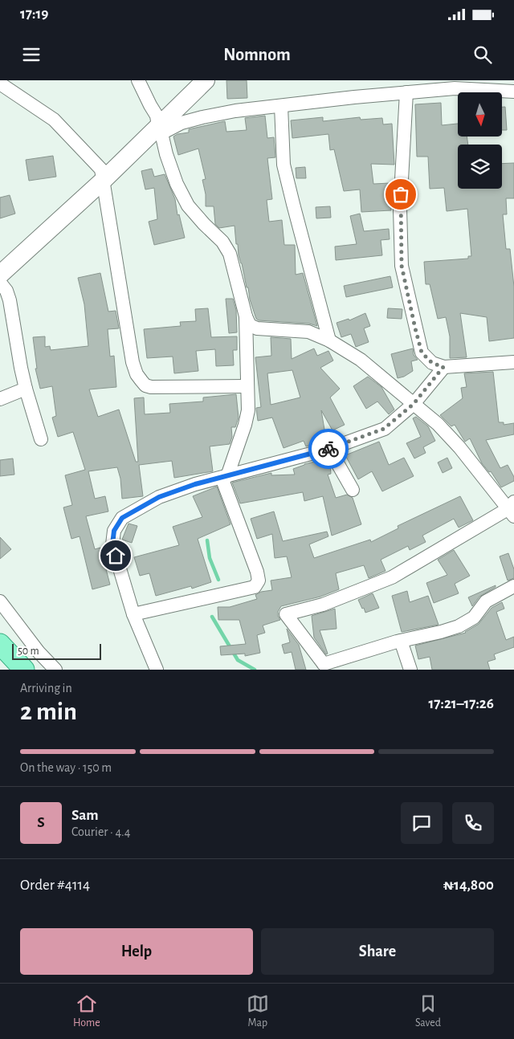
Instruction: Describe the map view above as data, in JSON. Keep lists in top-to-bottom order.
{
  "scale_bar": "50 m",
  "north": "bottom",
  "page": {
    "status": "17:19",
    "header": "Nomnom",
    "scale": "50 m",
    "heading": ["2 min", "Arriving in", "17:21–17:26"],
    "panel": [
      "Sam",
      "Courier · 4.4",
      "Order #4114",
      "₦14,800"
    ],
    "bar": "On the way · 150 m",
    "round": "S",
    "buttons": ["Help", "Share"],
    "tabs": ["Home", "Map", "Saved"]
  }
}
